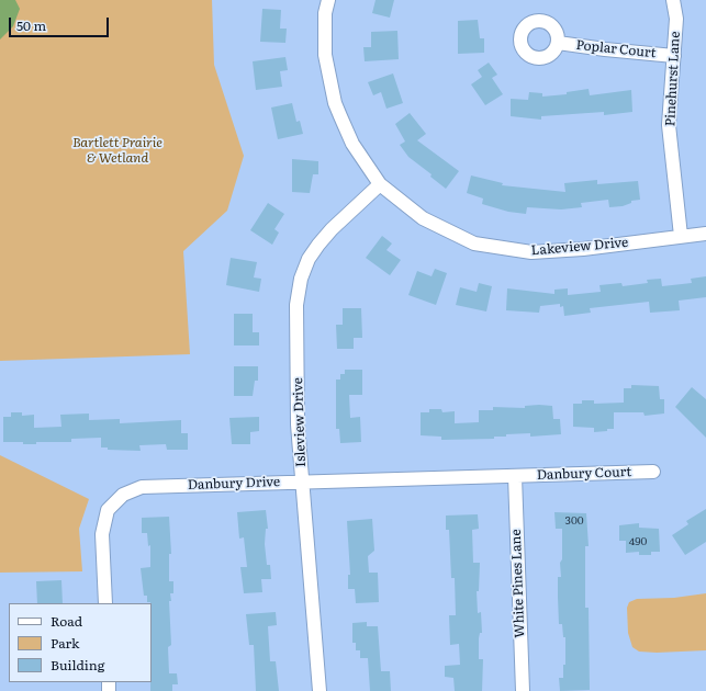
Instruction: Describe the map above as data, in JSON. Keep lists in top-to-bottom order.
{
  "streets": {
    "street": [
      "Poplar Court",
      "Pinehurst Lane",
      "Lakeview Drive",
      "Isleview Drive",
      "Danbury Court",
      "Danbury Drive",
      "White Pines Lane"
    ]
  },
  "crossings": [
    ["Poplar Court", "Pinehurst Lane"],
    ["Pinehurst Lane", "Lakeview Drive"],
    ["Lakeview Drive", "Isleview Drive"],
    ["Isleview Drive", "Danbury Drive"],
    ["Danbury Court", "Danbury Drive"],
    ["Danbury Court", "White Pines Lane"],
    ["Danbury Drive", "White Pines Lane"]
  ],
  "parks": ["Bartlett Prairie & Wetland"],
  "house_numbers": ["300", "490"],
  "legend": ["Road", "Park", "Building"],
  "scale_bar": "50 m"
}
